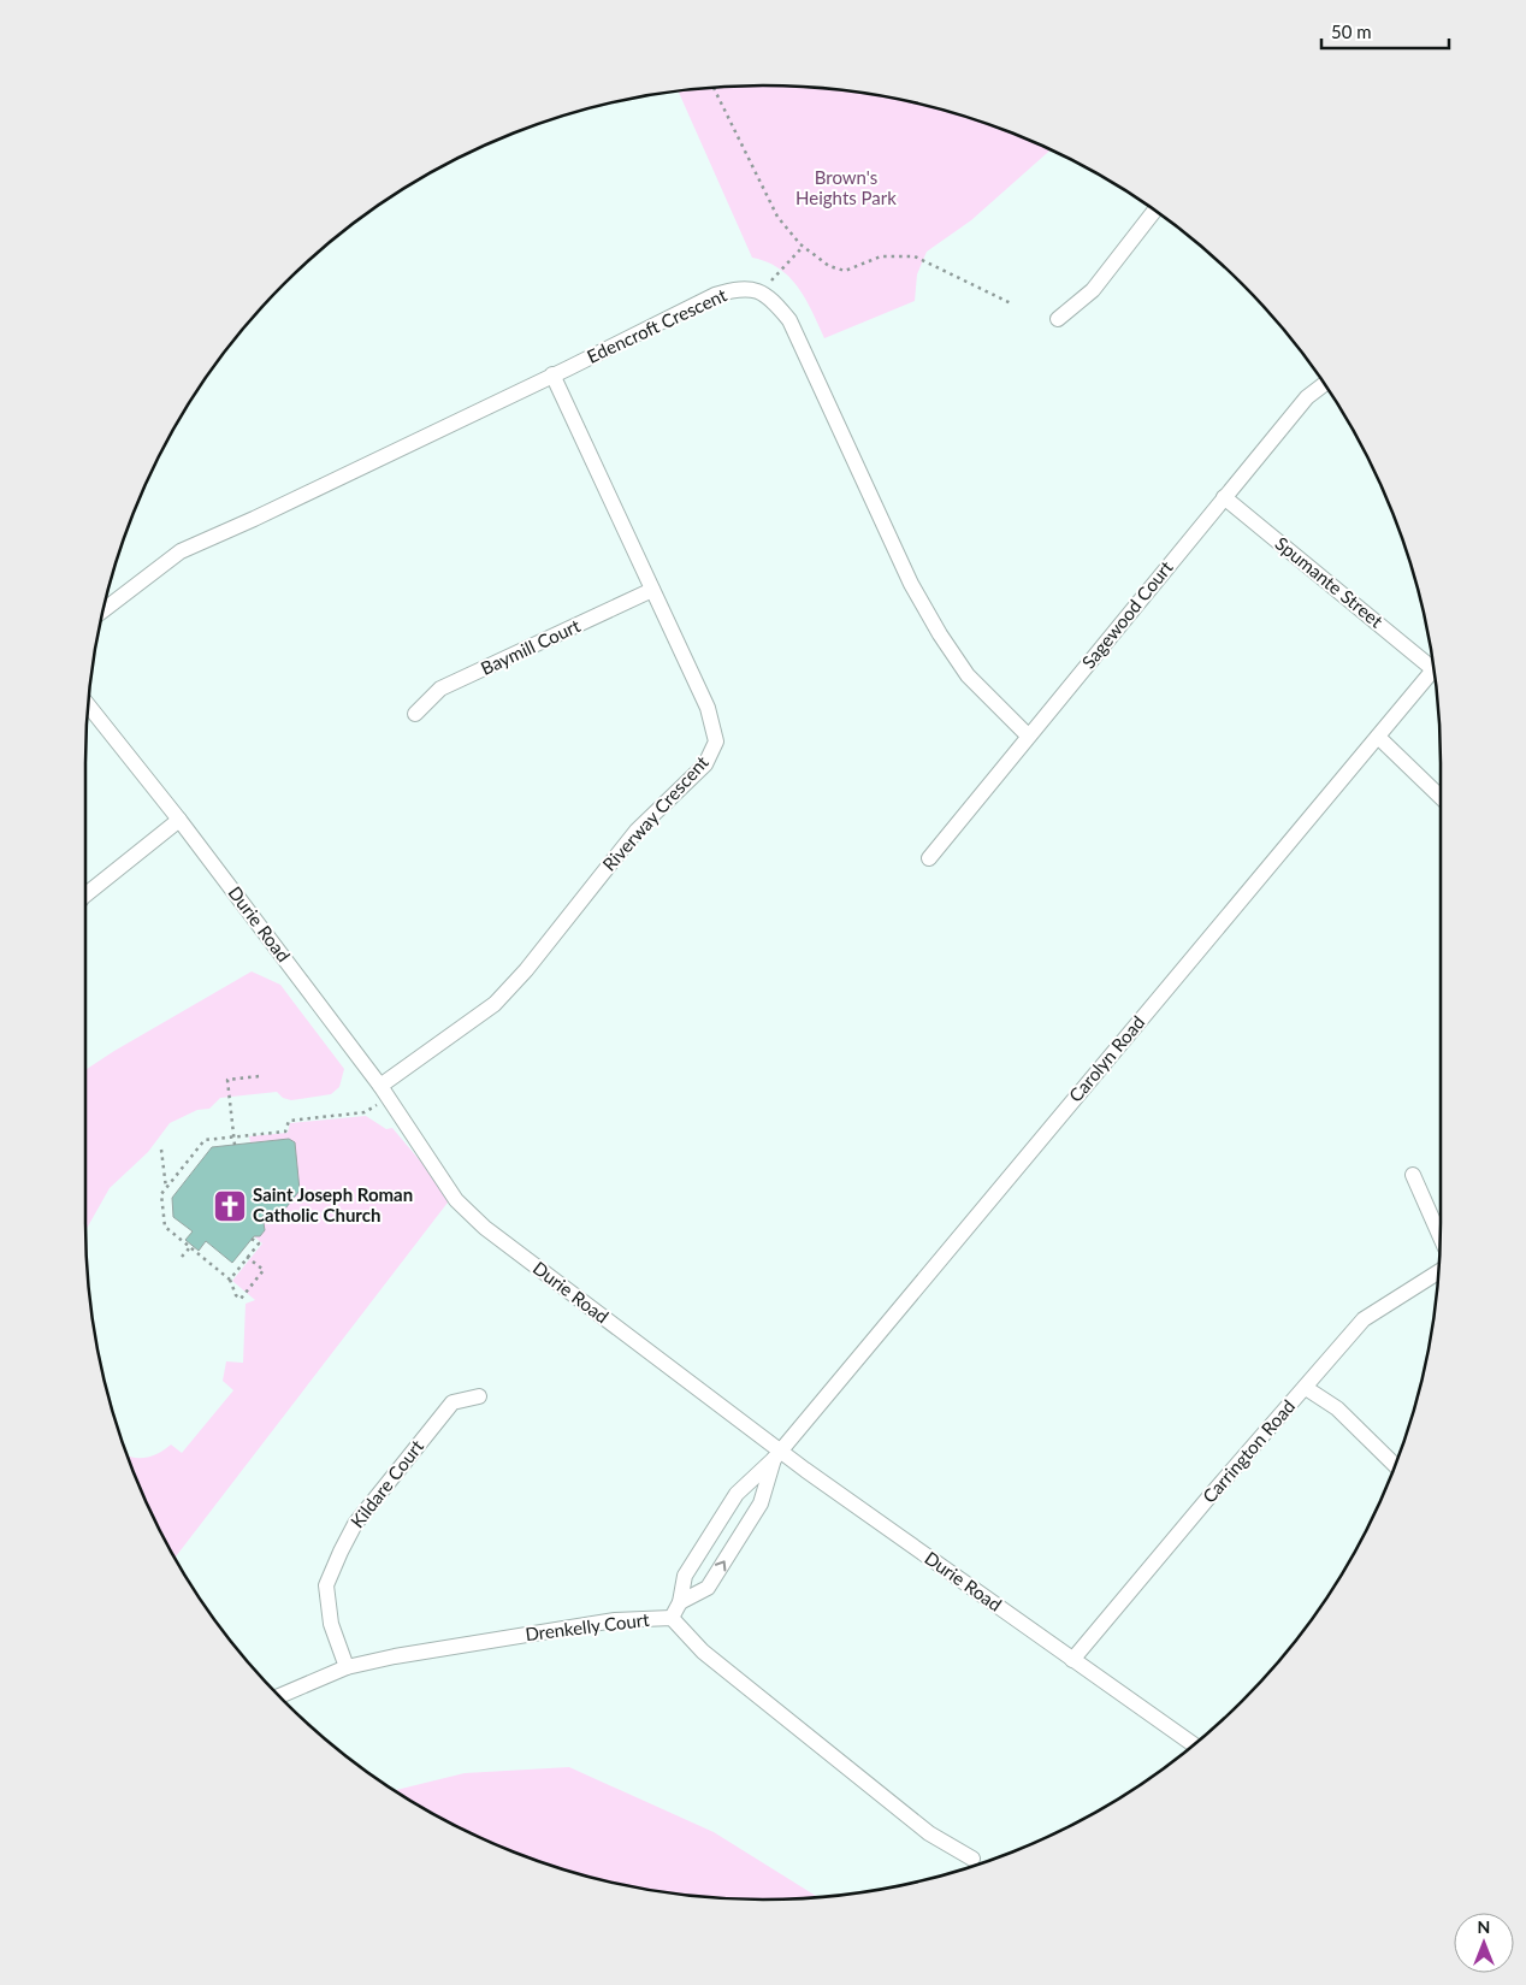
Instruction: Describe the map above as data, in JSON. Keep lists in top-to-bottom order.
{
  "streets": {
    "street": [
      "Edencroft Crescent",
      "Spumante Street",
      "Sagewood Court",
      "Baymill Court",
      "Riverway Crescent",
      "Durie Road",
      "Carolyn Road",
      "Carrington Road",
      "Kildare Court",
      "Drenkelly Court"
    ]
  },
  "crossings": [
    ["Edencroft Crescent", "Riverway Crescent"],
    ["Spumante Street", "Sagewood Court"],
    ["Baymill Court", "Riverway Crescent"],
    ["Riverway Crescent", "Durie Road"],
    ["Durie Road", "Carolyn Road"],
    ["Durie Road", "Carrington Road"],
    ["Carolyn Road", "Drenkelly Court"],
    ["Kildare Court", "Drenkelly Court"]
  ],
  "parks": ["Brown's Heights Park"],
  "places": {
    "church": ["Saint Joseph Roman Catholic Church"]
  },
  "scale_bar": "50 m",
  "north": "top"
}
